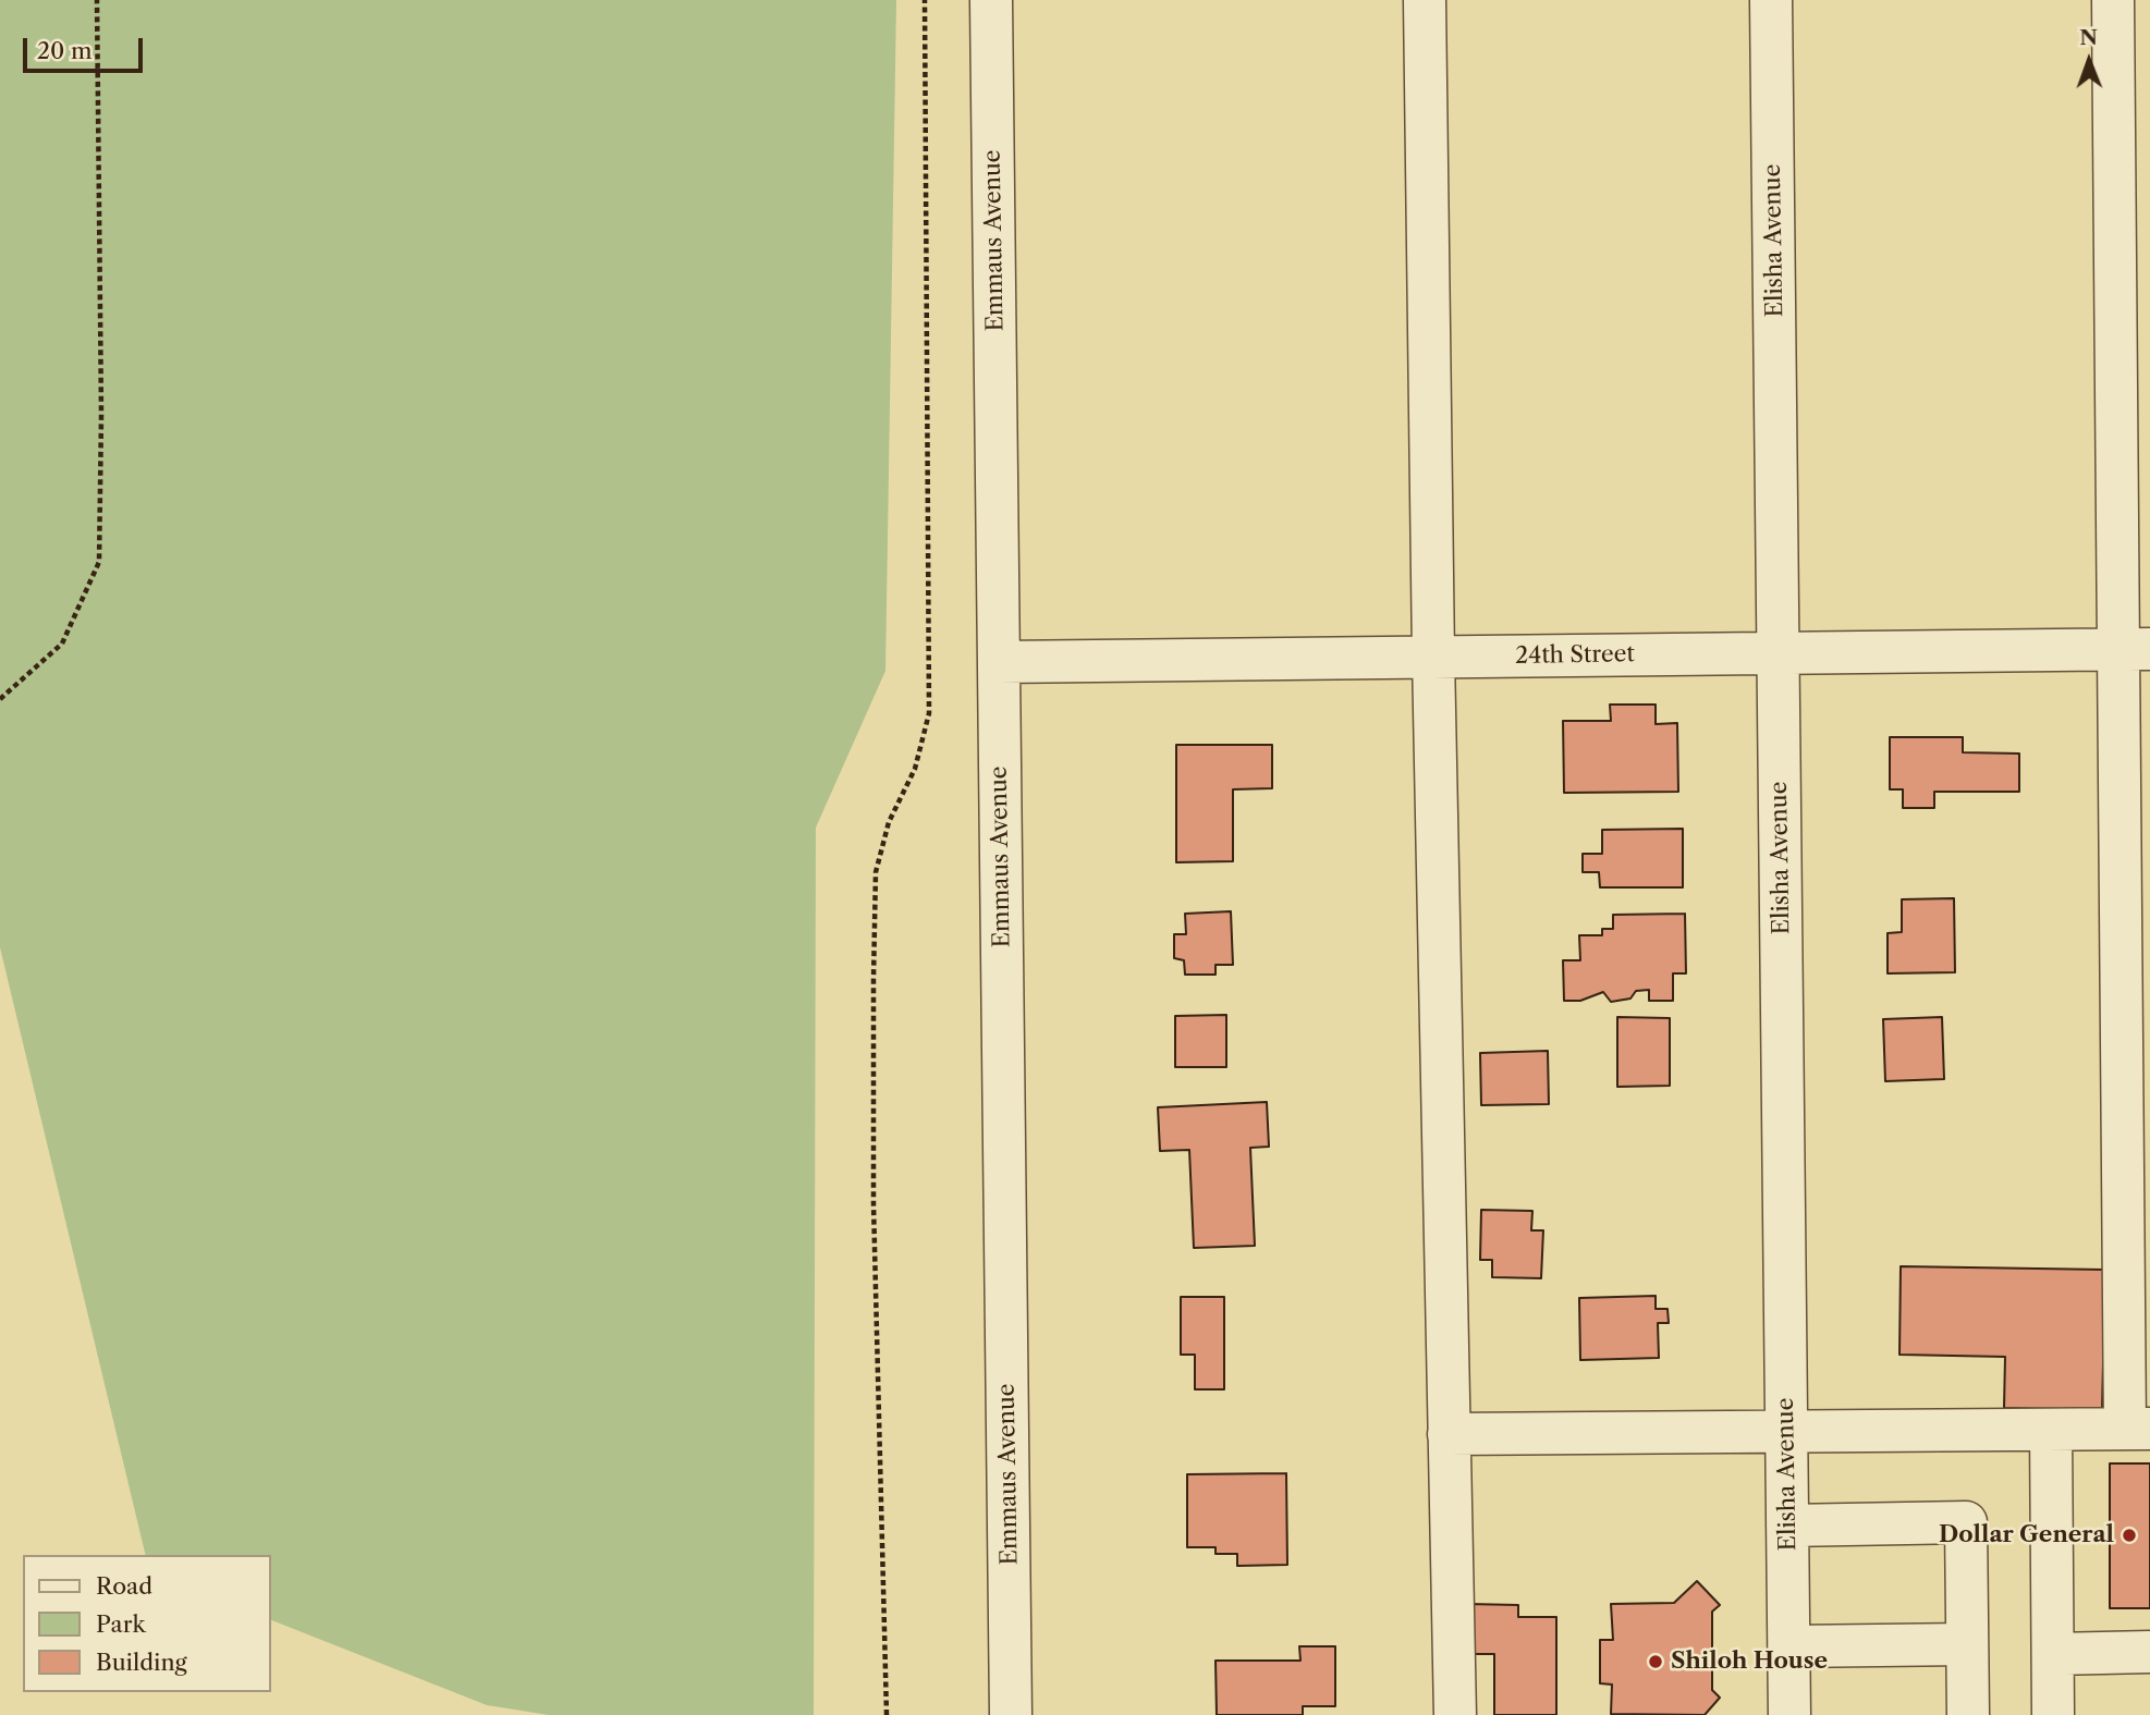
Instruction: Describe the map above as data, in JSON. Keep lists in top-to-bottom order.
{
  "streets": {
    "street": ["Emmaus Avenue", "Elisha Avenue", "24th Street"]
  },
  "crossings": [
    ["Emmaus Avenue", "24th Street"],
    ["Elisha Avenue", "24th Street"]
  ],
  "places": ["Dollar General", "Shiloh House"],
  "legend": ["Road", "Park", "Building"],
  "scale_bar": "20 m",
  "north": "top"
}
